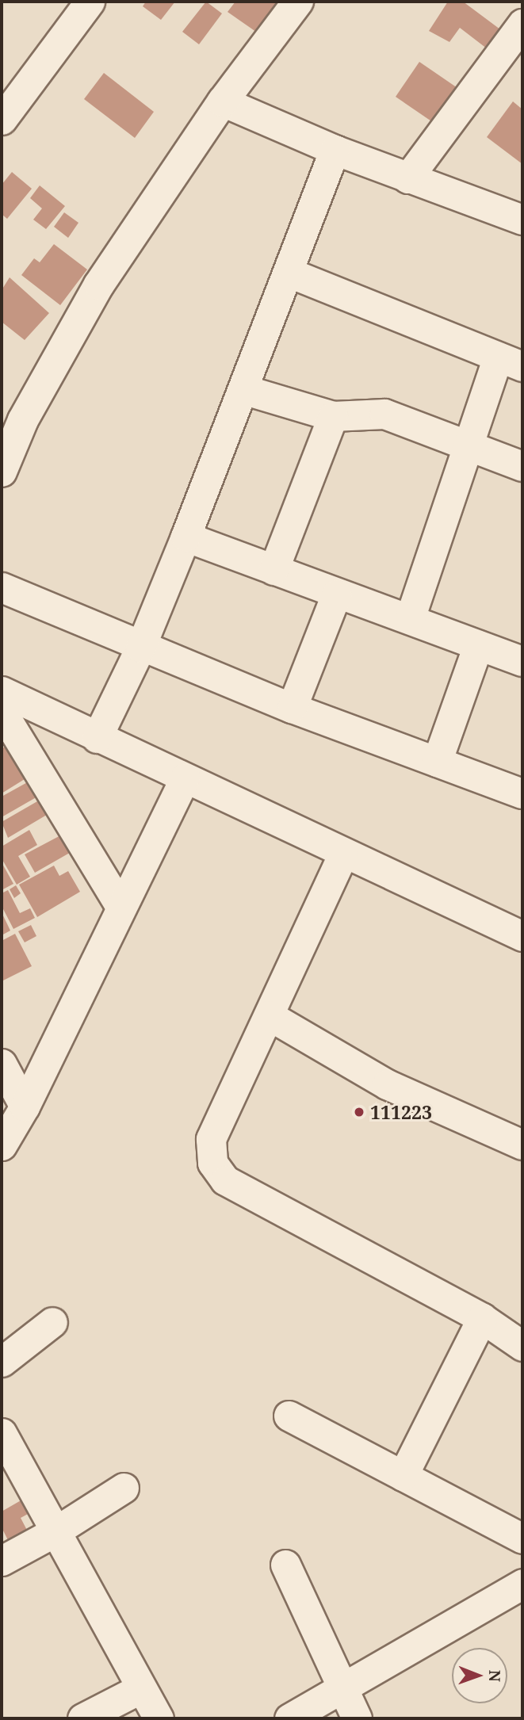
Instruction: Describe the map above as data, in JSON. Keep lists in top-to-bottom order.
{
  "places": ["111223"],
  "north": "right"
}
